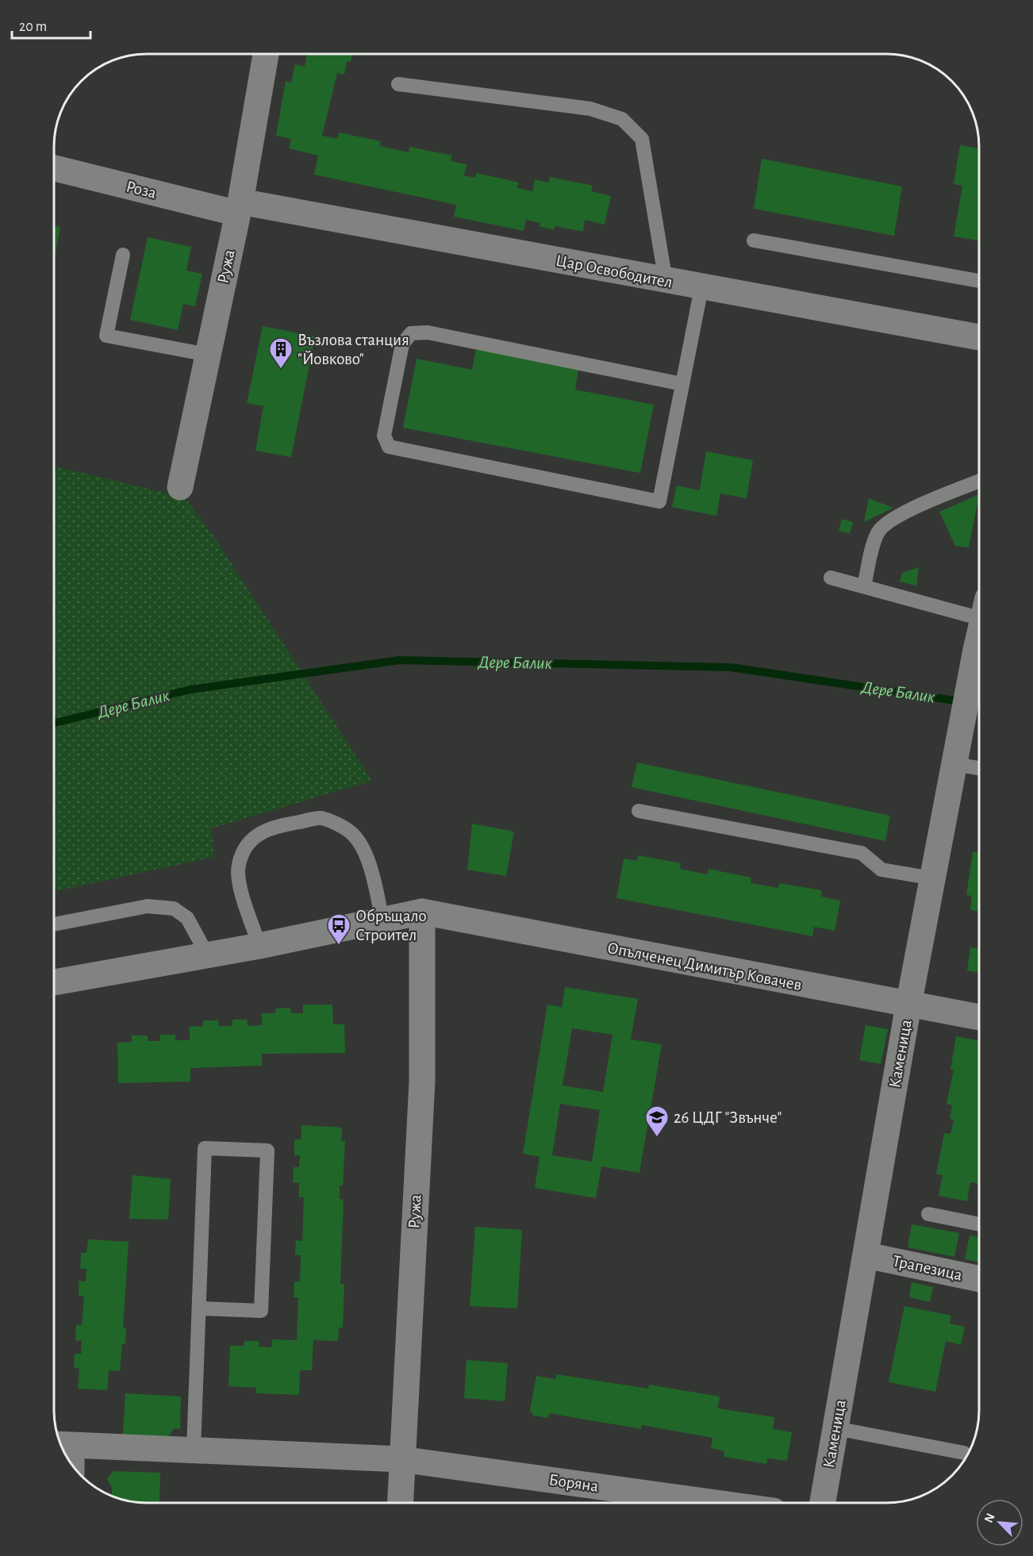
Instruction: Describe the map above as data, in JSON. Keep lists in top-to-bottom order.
{
  "streets": {
    "street": [
      "Роза",
      "Ружа",
      "Цар Освободител",
      "Опълченец Димитър Ковачев",
      "Каменица",
      "Трапезица",
      "Боряна"
    ]
  },
  "crossings": [
    ["Роза", "Ружа"],
    ["Роза", "Цар Освободител"],
    ["Ружа", "Цар Освободител"],
    ["Ружа", "Опълченец Димитър Ковачев"],
    ["Ружа", "Боряна"],
    ["Опълченец Димитър Ковачев", "Каменица"],
    ["Каменица", "Трапезица"]
  ],
  "water": ["Дере Балик"],
  "places": {
    "building": ["Възлова станция \"Йовково\""],
    "bus stop": ["Обръщало Строител"],
    "school or university": ["26 ЦДГ \"Звънче\""]
  },
  "scale_bar": "20 m",
  "north": "top left"
}
